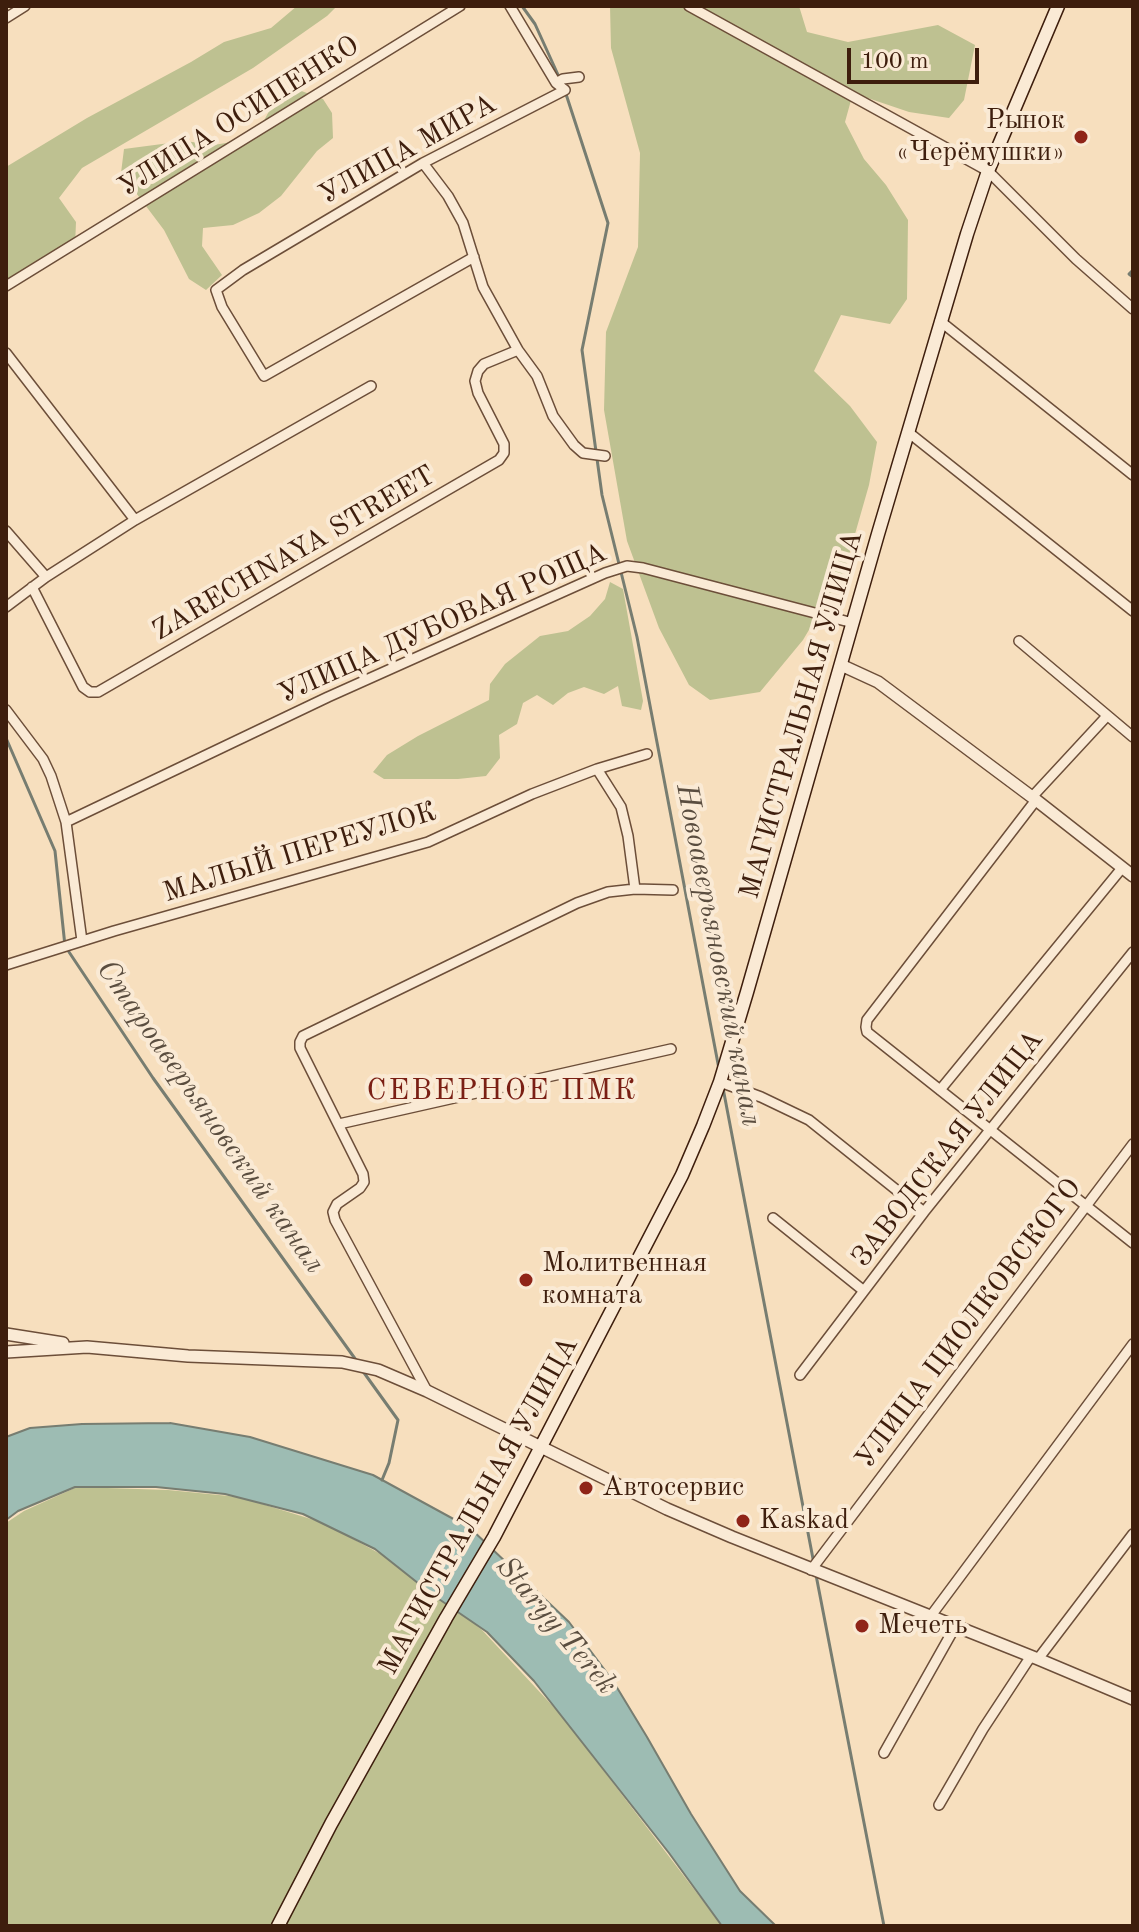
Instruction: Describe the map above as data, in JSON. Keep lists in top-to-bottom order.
{
  "streets": {
    "main road": ["МАГИСТРАЛЬНАЯ УЛИЦА"],
    "street": [
      "УЛИЦА МИРА",
      "ZARECHNAYA STREET",
      "УЛИЦА ДУБОВАЯ РОЩА",
      "МАЛЫЙ ПЕРЕУЛОК",
      "ЗАВОДСКАЯ УЛИЦА",
      "УЛИЦА ЦИОЛКОВСКОГО"
    ]
  },
  "crossings": [
    ["УЛИЦА ДУБОВАЯ РОЩА", "МАГИСТРАЛЬНАЯ УЛИЦА"]
  ],
  "districts": ["СЕВЕРНОЕ ПМК"],
  "water": ["Новоаверьяновский канал", "Староаверьяновский канал", "Staryy Terek"],
  "places": [
    "Рынок «Черёмушки»",
    "Молитвенная комната",
    "Автосервис",
    "Kaskad",
    "Мечеть"
  ],
  "scale_bar": "100 m"
}
